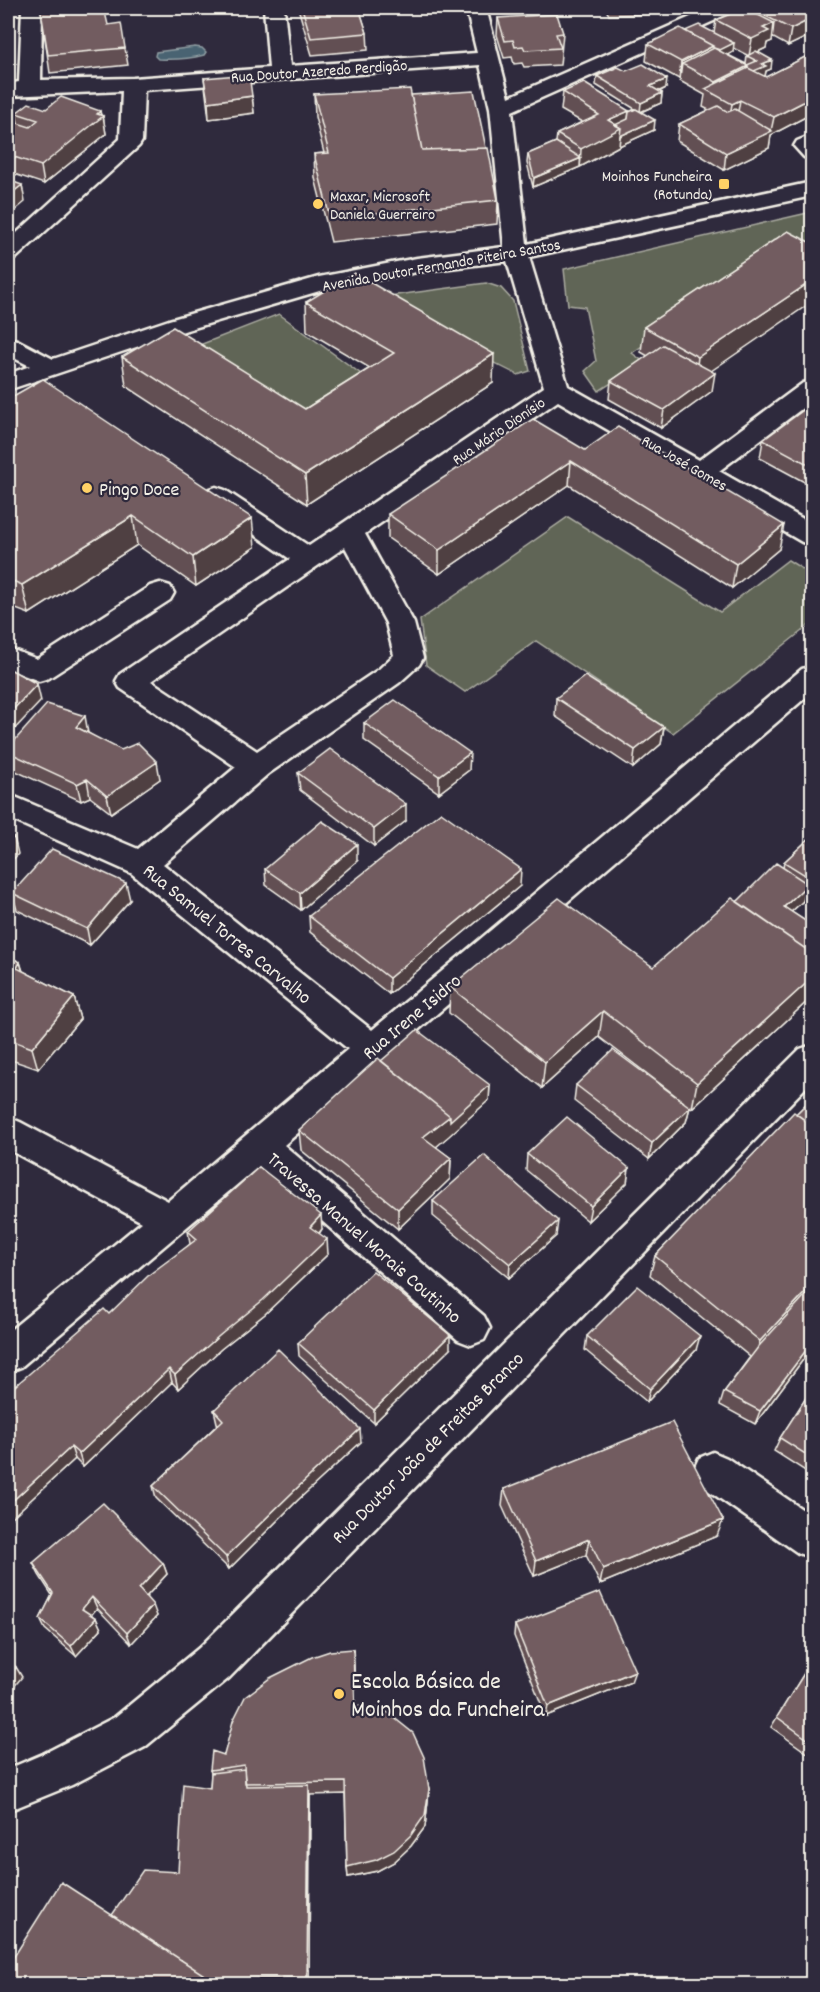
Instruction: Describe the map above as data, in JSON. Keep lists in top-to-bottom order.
{
  "streets": {
    "street": [
      "Rua Doutor Azeredo Perdigão",
      "Avenida Doutor Fernando Piteira Santos",
      "Rua Mário Dionísio",
      "Rua José Gomes",
      "Rua Samuel Torres Carvalho",
      "Rua Irene Isidro",
      "Travessa Manuel Morais Coutinho",
      "Rua Doutor João de Freitas Branco"
    ]
  },
  "crossings": [
    ["Rua Doutor Azeredo Perdigão", "Rua Mário Dionísio"],
    ["Avenida Doutor Fernando Piteira Santos", "Rua Mário Dionísio"],
    ["Rua Mário Dionísio", "Rua José Gomes"],
    ["Rua Samuel Torres Carvalho", "Rua Irene Isidro"],
    ["Rua Irene Isidro", "Travessa Manuel Morais Coutinho"]
  ],
  "places": {
    "transit": ["Moinhos Funcheira (Rotunda)"],
    "other": ["Maxar, Microsoft Daniela Guerreiro", "Pingo Doce", "Escola Básica de Moinhos da Funcheira"]
  }
}
